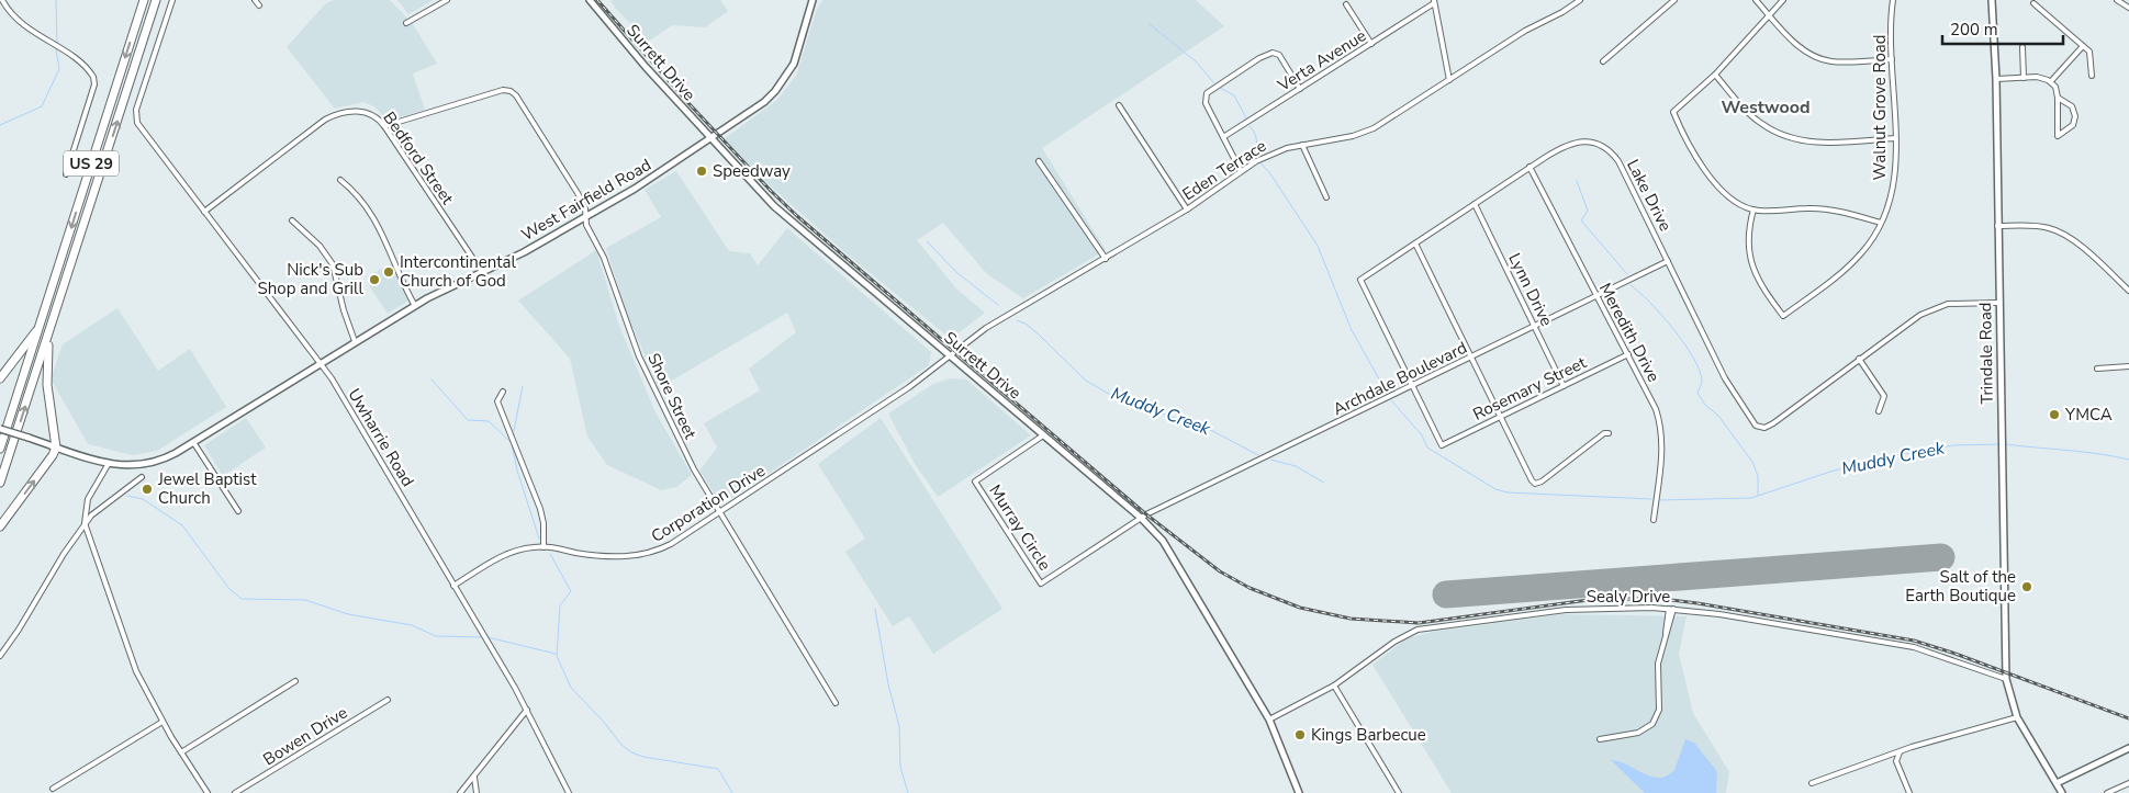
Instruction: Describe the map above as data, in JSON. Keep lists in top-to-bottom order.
{
  "streets": {
    "highway": ["US 29"],
    "main road": ["Surrett Drive", "West Fairfield Road", "Trindale Road"],
    "street": [
      "Verta Avenue",
      "Walnut Grove Road",
      "Bedford Street",
      "Eden Terrace",
      "Lake Drive",
      "Lynn Drive",
      "Meredith Drive",
      "Archdale Boulevard",
      "Rosemary Street",
      "Shore Street",
      "Uwharrie Road",
      "Corporation Drive",
      "Murray Circle",
      "Sealy Drive",
      "Bowen Drive"
    ]
  },
  "crossings": [
    ["Surrett Drive", "Eden Terrace"],
    ["Surrett Drive", "West Fairfield Road"],
    ["Surrett Drive", "Archdale Boulevard"],
    ["Surrett Drive", "Corporation Drive"],
    ["Surrett Drive", "Murray Circle"],
    ["Surrett Drive", "Sealy Drive"],
    ["Bedford Street", "West Fairfield Road"],
    ["Bedford Street", "Shore Street"],
    ["Bedford Street", "Uwharrie Road"],
    ["Eden Terrace", "Corporation Drive"],
    ["Lake Drive", "Lynn Drive"],
    ["Lake Drive", "Meredith Drive"],
    ["Lake Drive", "Trindale Road"],
    ["Lake Drive", "Archdale Boulevard"],
    ["Lake Drive", "Rosemary Street"],
    ["West Fairfield Road", "Shore Street"],
    ["West Fairfield Road", "Uwharrie Road"],
    ["Lynn Drive", "Archdale Boulevard"],
    ["Lynn Drive", "Rosemary Street"],
    ["Meredith Drive", "Archdale Boulevard"],
    ["Meredith Drive", "Rosemary Street"],
    ["Trindale Road", "Sealy Drive"],
    ["Archdale Boulevard", "Murray Circle"],
    ["Shore Street", "Corporation Drive"],
    ["Uwharrie Road", "Corporation Drive"]
  ],
  "districts": ["Westwood"],
  "water": ["Muddy Creek"],
  "places": [
    "Speedway",
    "Intercontinental Church of God",
    "Nick's Sub Shop and Grill",
    "YMCA",
    "Jewel Baptist Church",
    "Salt of the Earth Boutique",
    "Kings Barbecue"
  ],
  "scale_bar": "200 m"
}
